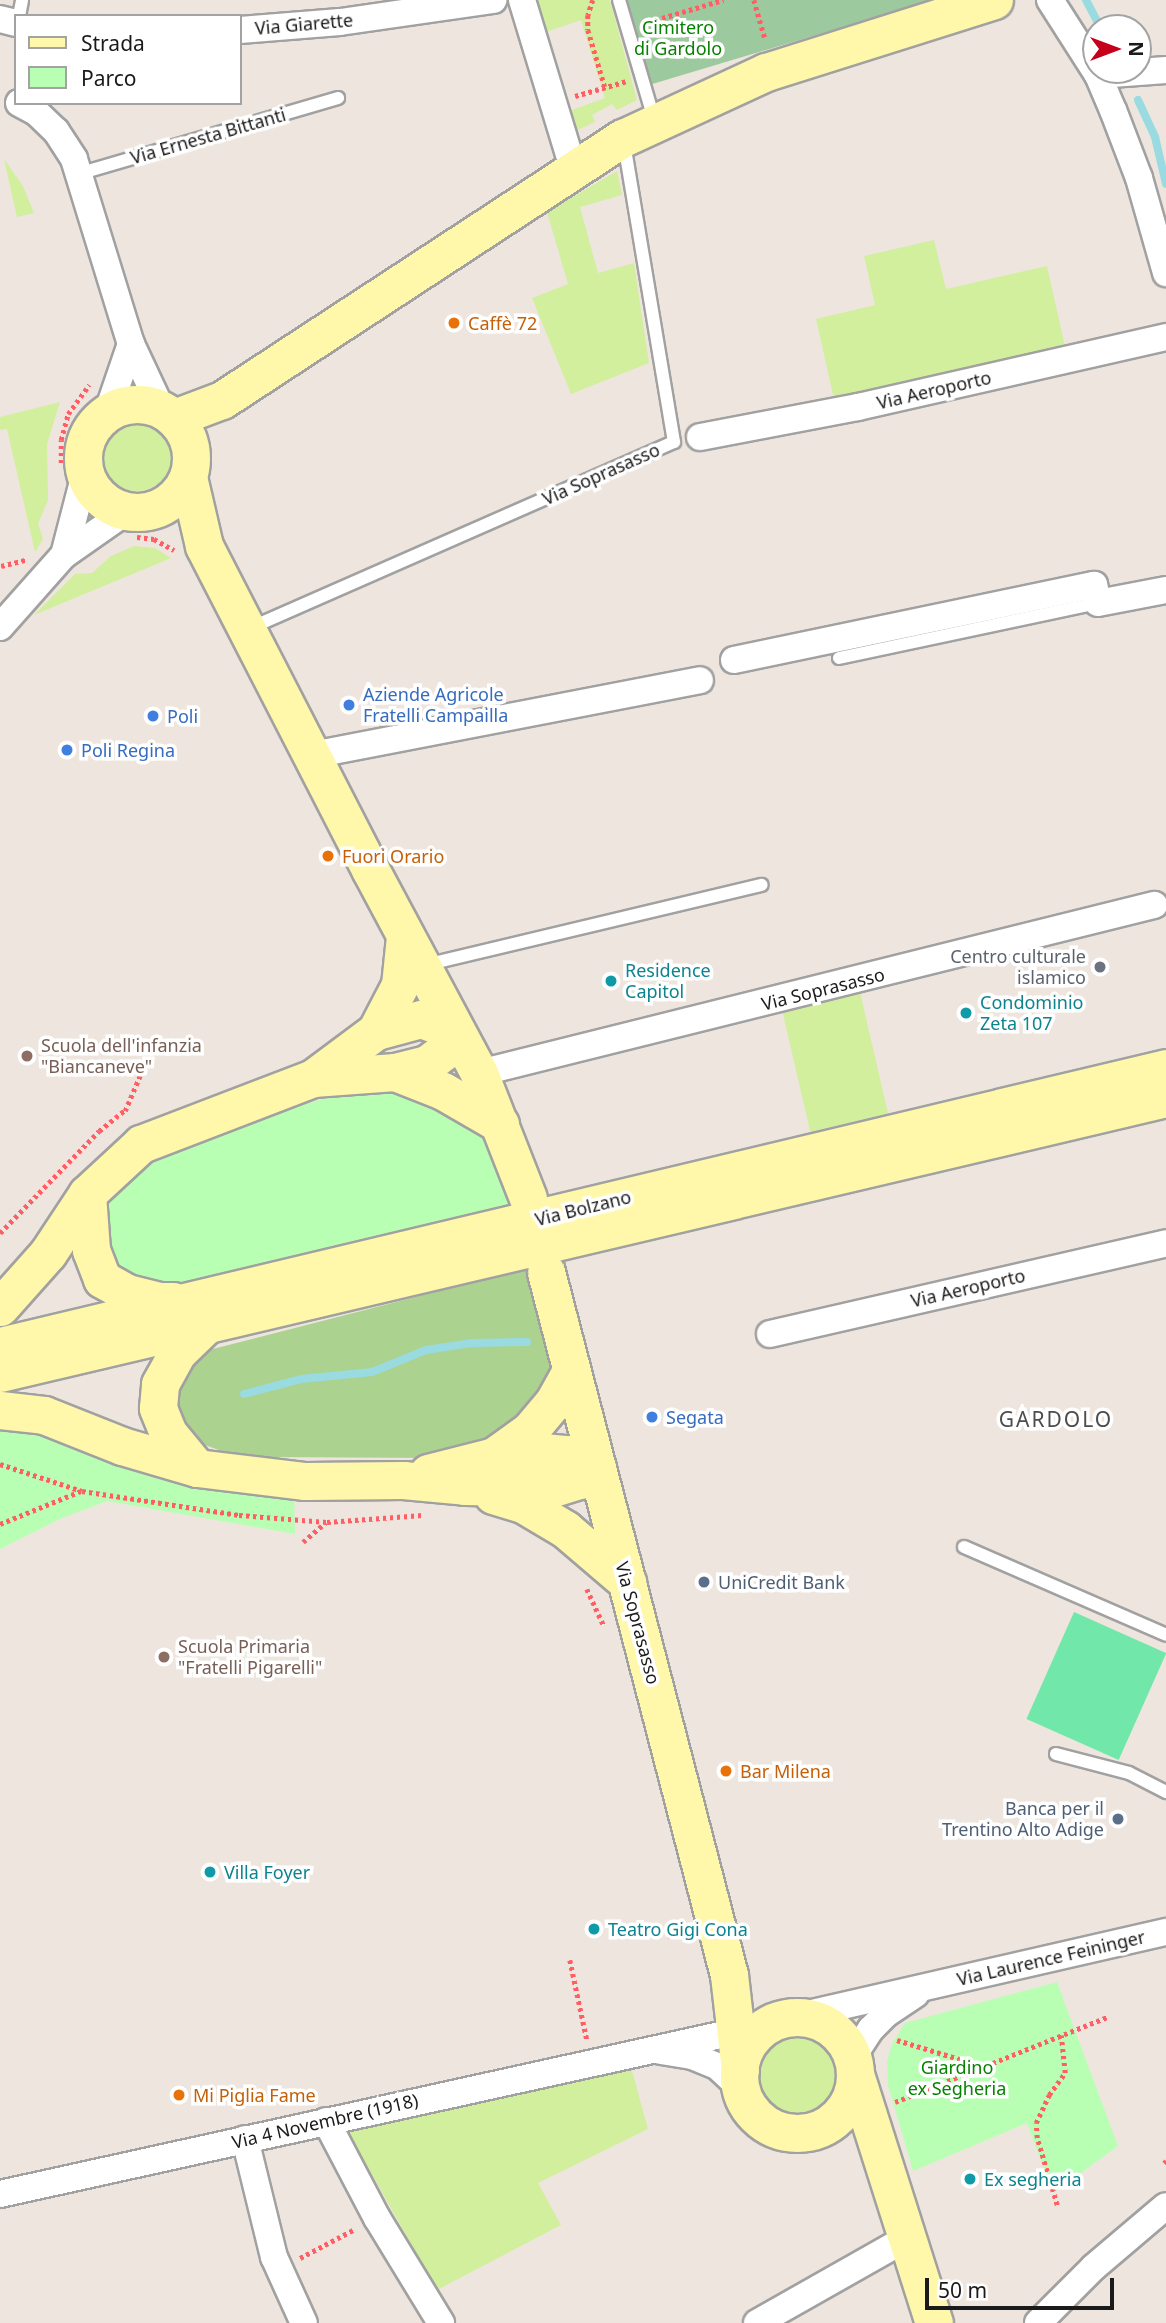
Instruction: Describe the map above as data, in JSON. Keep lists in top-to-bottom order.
{
  "streets": {
    "main road": ["Via Soprasasso", "Via Bolzano"],
    "street": [
      "Via Giarette",
      "Via Aeroporto",
      "Via Laurence Feininger",
      "Via 4 Novembre (1918)"
    ],
    "lane": ["Via Ernesta Bittanti"]
  },
  "crossings": [
    ["Via Soprasasso", "Via Laurence Feininger"],
    ["Via Soprasasso", "Via 4 Novembre (1918)"],
    ["Via Laurence Feininger", "Via 4 Novembre (1918)"]
  ],
  "districts": ["GARDOLO"],
  "parks": ["Cimitero di Gardolo", "Giardino ex Segheria"],
  "places": [
    "Caffè 72",
    "Aziende Agricole Fratelli Campailla",
    "Poli",
    "Poli Regina",
    "Fuori Orario",
    "Centro culturale islamico",
    "Residence Capitol",
    "Condominio Zeta 107",
    "Scuola dell'infanzia \"Biancaneve\"",
    "Segata",
    "UniCredit Bank",
    "Scuola Primaria \"Fratelli Pigarelli\"",
    "Bar Milena",
    "Banca per il Trentino Alto Adige",
    "Villa Foyer",
    "Teatro Gigi Cona",
    "Mi Piglia Fame",
    "Ex segheria"
  ],
  "legend": ["Strada", "Parco"],
  "scale_bar": "50 m",
  "north": "right"
}
